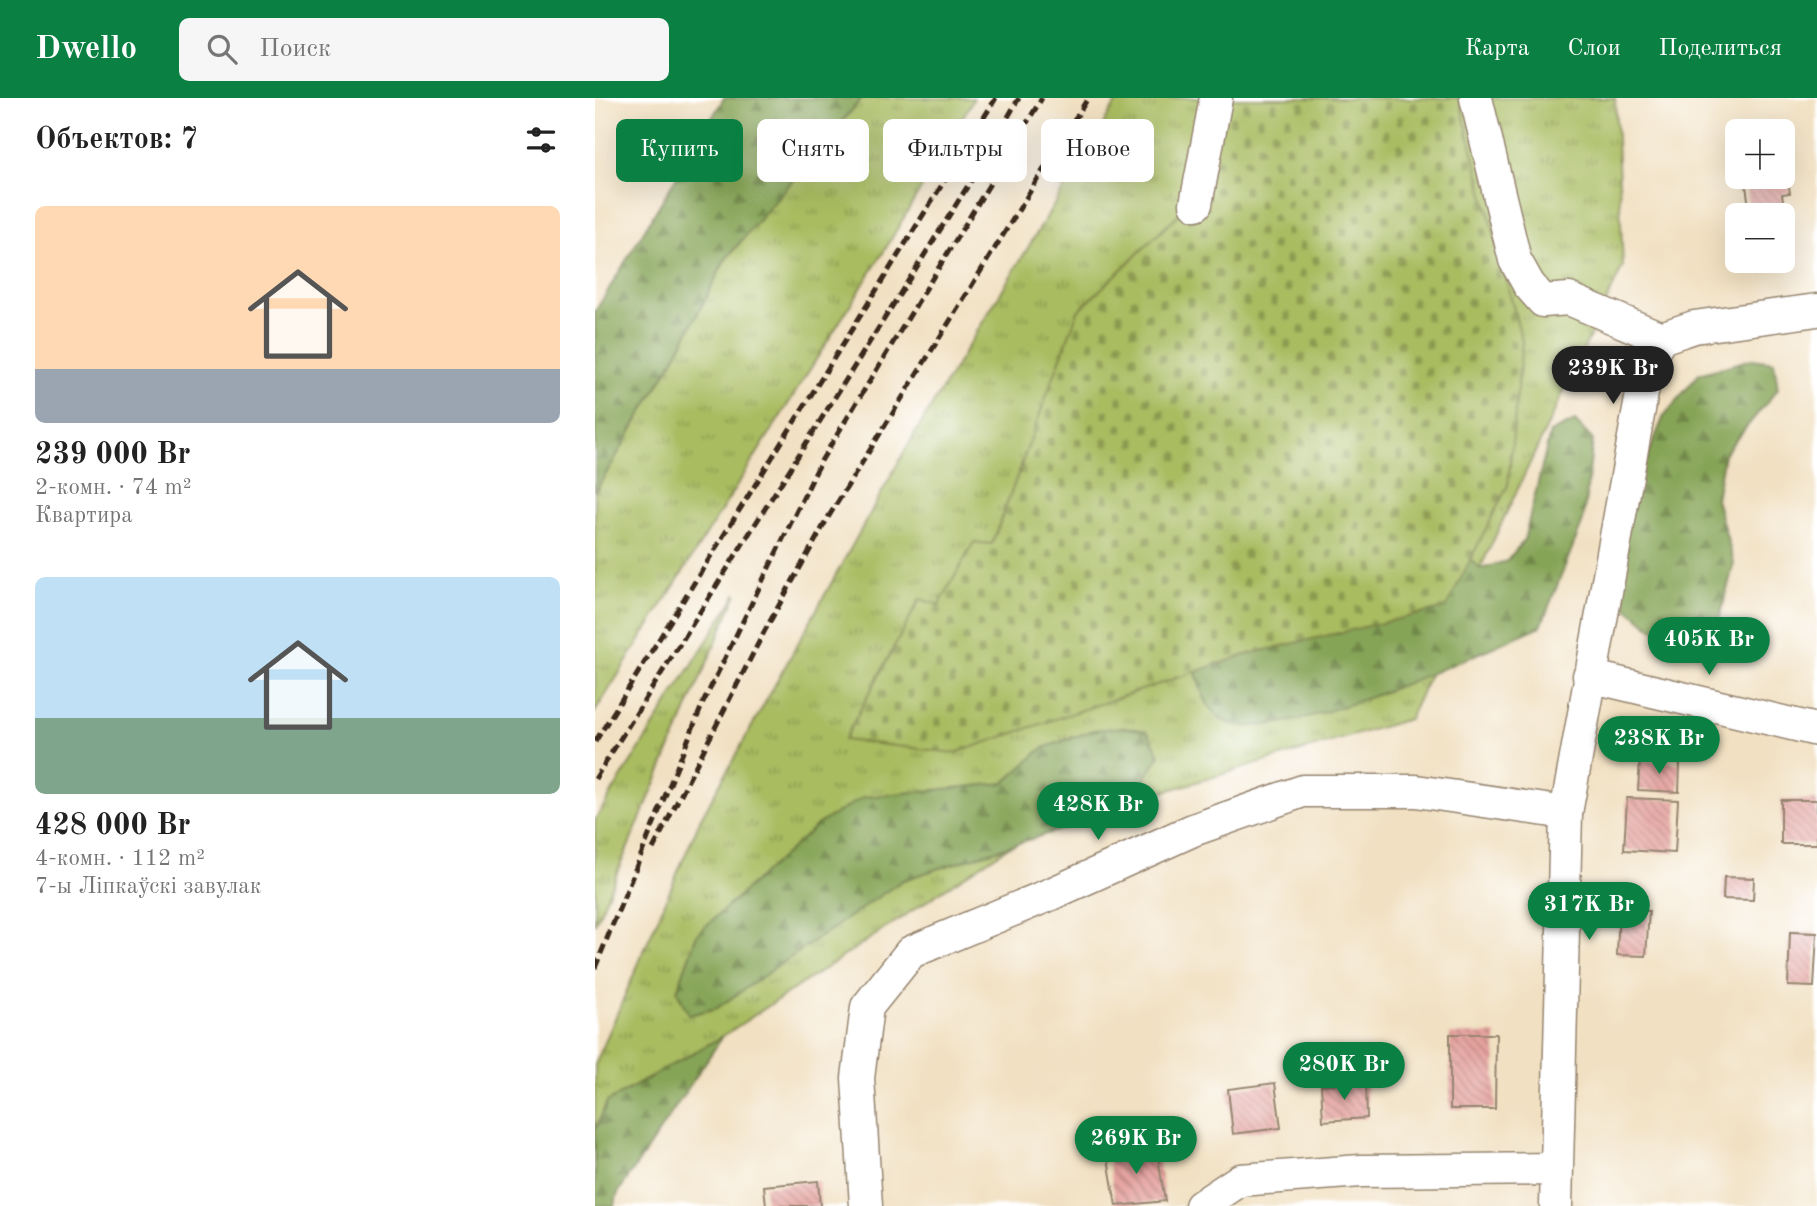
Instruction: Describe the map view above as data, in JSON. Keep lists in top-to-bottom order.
{
  "page": {
    "header": "Dwello",
    "search": "Поиск",
    "nav": ["Карта", "Слои", "Поделиться"],
    "heading": "Объектов: 7",
    "map_buttons": ["+", "−"],
    "chip": [
      "Купить",
      "Снять",
      "Фильтры",
      "Новое"
    ],
    "list": [
      {
        "name": "239 000 Br",
        "note": "2-комн. · 74 m² · Квартира"
      },
      {
        "name": "428 000 Br",
        "note": "4-комн. · 112 m² · 7-ы Ліпкаўскі завулак"
      }
    ],
    "price": [
      "239K Br",
      "405K Br",
      "238K Br",
      "428K Br",
      "317K Br",
      "280K Br",
      "269K Br"
    ]
  }
}
